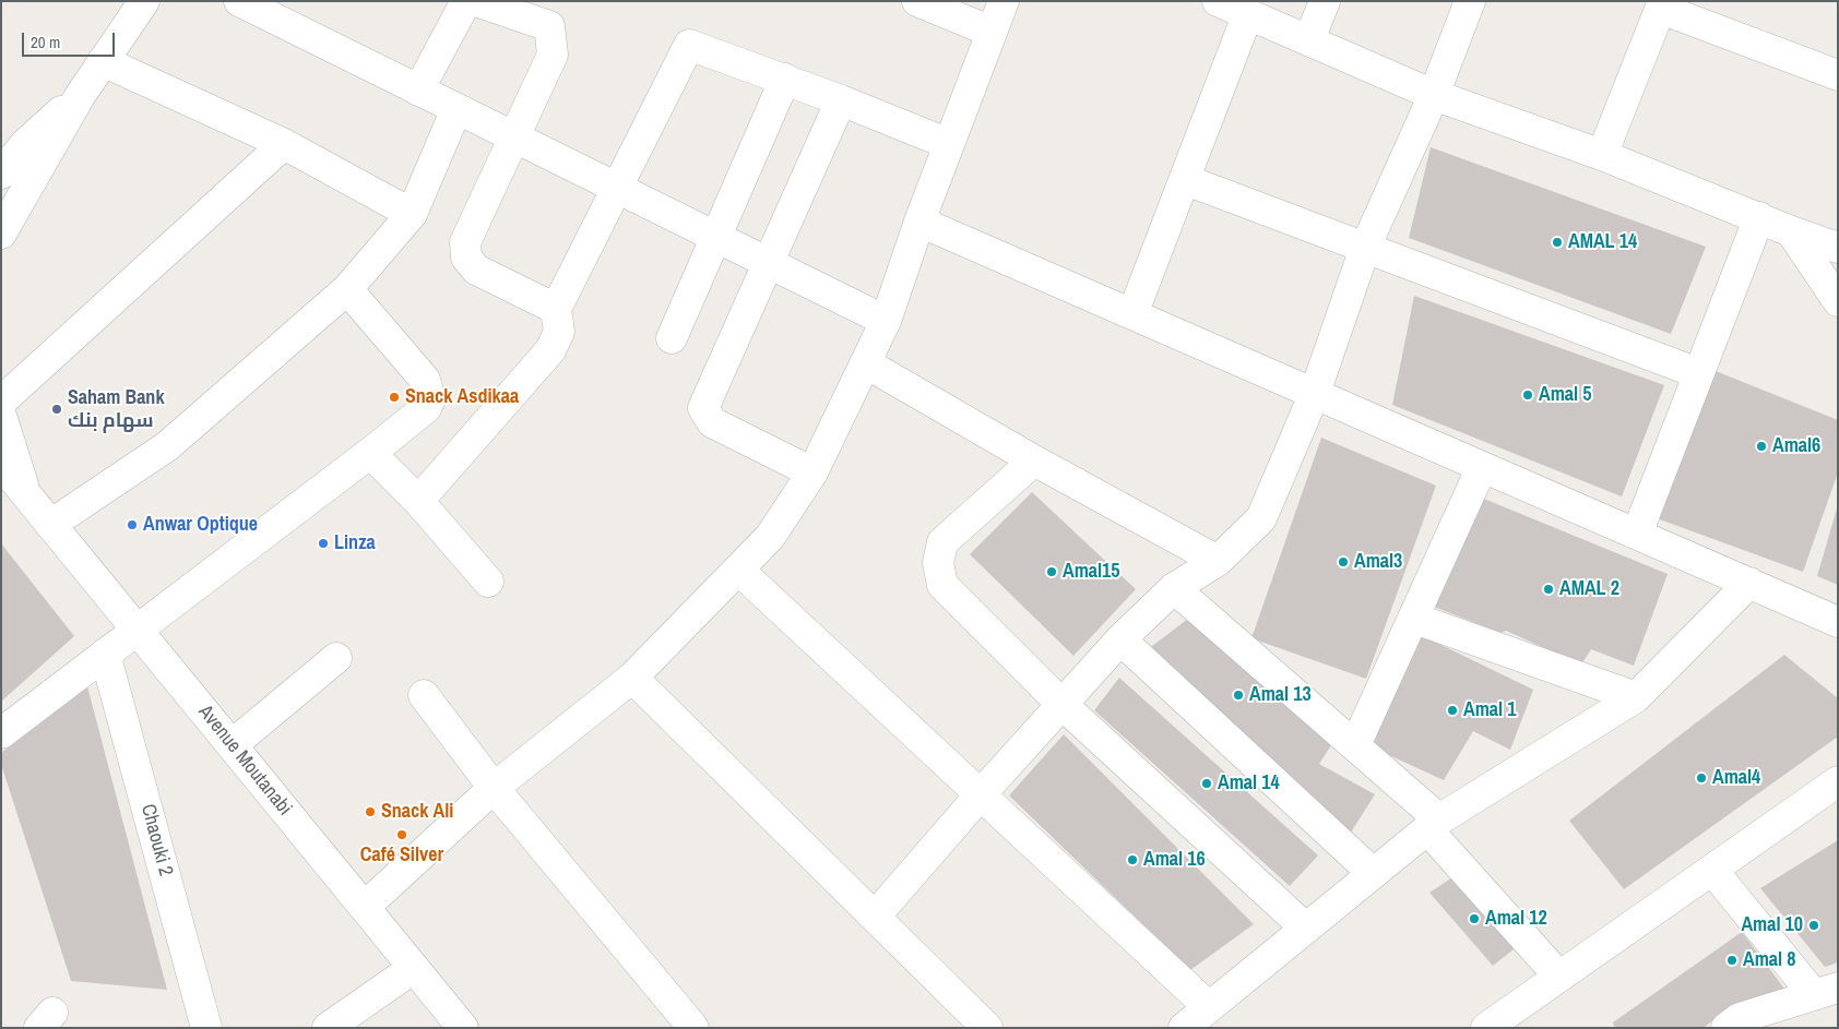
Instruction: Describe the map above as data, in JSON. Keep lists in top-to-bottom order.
{
  "streets": {
    "street": ["Avenue Moutanabi", "Chaouki 2"]
  },
  "places": [
    "AMAL 14",
    "Amal 5",
    "Snack Asdikaa",
    "Saham Bank سهام بنك",
    "Amal6",
    "Anwar Optique",
    "Linza",
    "Amal3",
    "Amal15",
    "AMAL 2",
    "Amal 13",
    "Amal 1",
    "Amal4",
    "Amal 14",
    "Snack Ali",
    "Café Silver",
    "Amal 16",
    "Amal 12",
    "Amal 10",
    "Amal 8"
  ],
  "scale_bar": "20 m"
}
